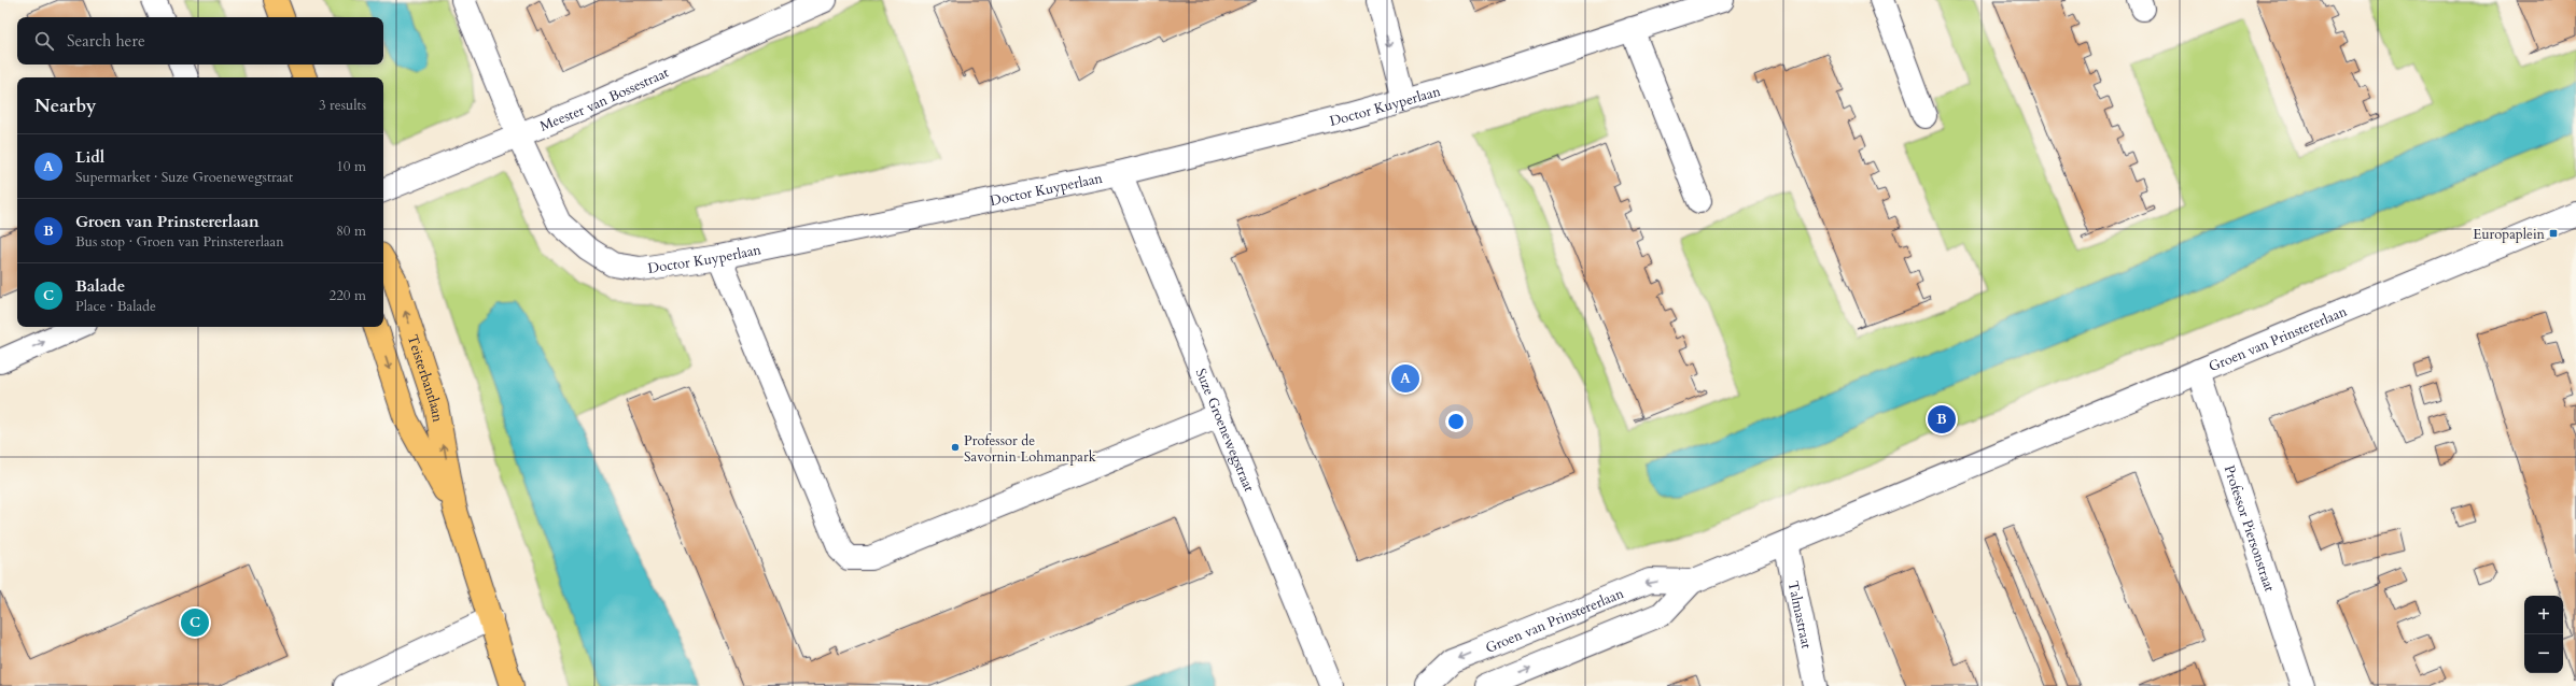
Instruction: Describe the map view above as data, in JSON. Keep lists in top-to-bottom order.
{
  "streets": {
    "main road": ["Teisterbantlaan"],
    "street": [
      "Meester van Bossestraat",
      "Doctor Kuyperlaan",
      "Groen van Prinstererlaan",
      "Suze Groenewegstraat",
      "Professor Piersonstraat",
      "Talmastraat"
    ]
  },
  "crossings": [
    ["Meester van Bossestraat", "Doctor Kuyperlaan"],
    ["Doctor Kuyperlaan", "Suze Groenewegstraat"],
    ["Groen van Prinstererlaan", "Professor Piersonstraat"],
    ["Groen van Prinstererlaan", "Talmastraat"]
  ],
  "places": {
    "transit": ["Europaplein"],
    "other": ["Professor de Savornin Lohmanpark"]
  },
  "page": {
    "search": "Search here",
    "heading": ["Nearby", "3 results"],
    "list": [
      {
        "mark": "A",
        "name": "Lidl",
        "note": "Supermarket · Suze Groenewegstraat",
        "value": "10 m"
      },
      {
        "mark": "B",
        "name": "Groen van Prinstererlaan",
        "note": "Bus stop · Groen van Prinstererlaan",
        "value": "80 m"
      },
      {
        "mark": "C",
        "name": "Balade",
        "note": "Place · Balade",
        "value": "220 m"
      }
    ],
    "pins": ["A", "B", "C"],
    "map_buttons": ["+", "−"]
  }
}
